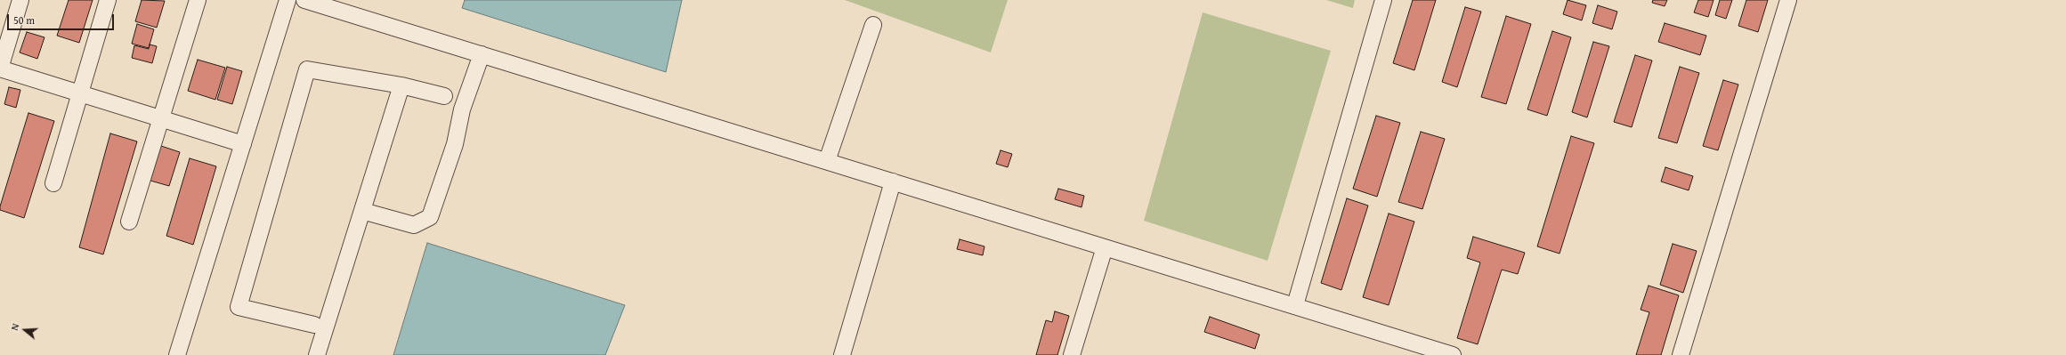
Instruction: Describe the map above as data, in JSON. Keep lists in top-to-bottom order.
{
  "scale_bar": "50 m",
  "north": "left"
}
